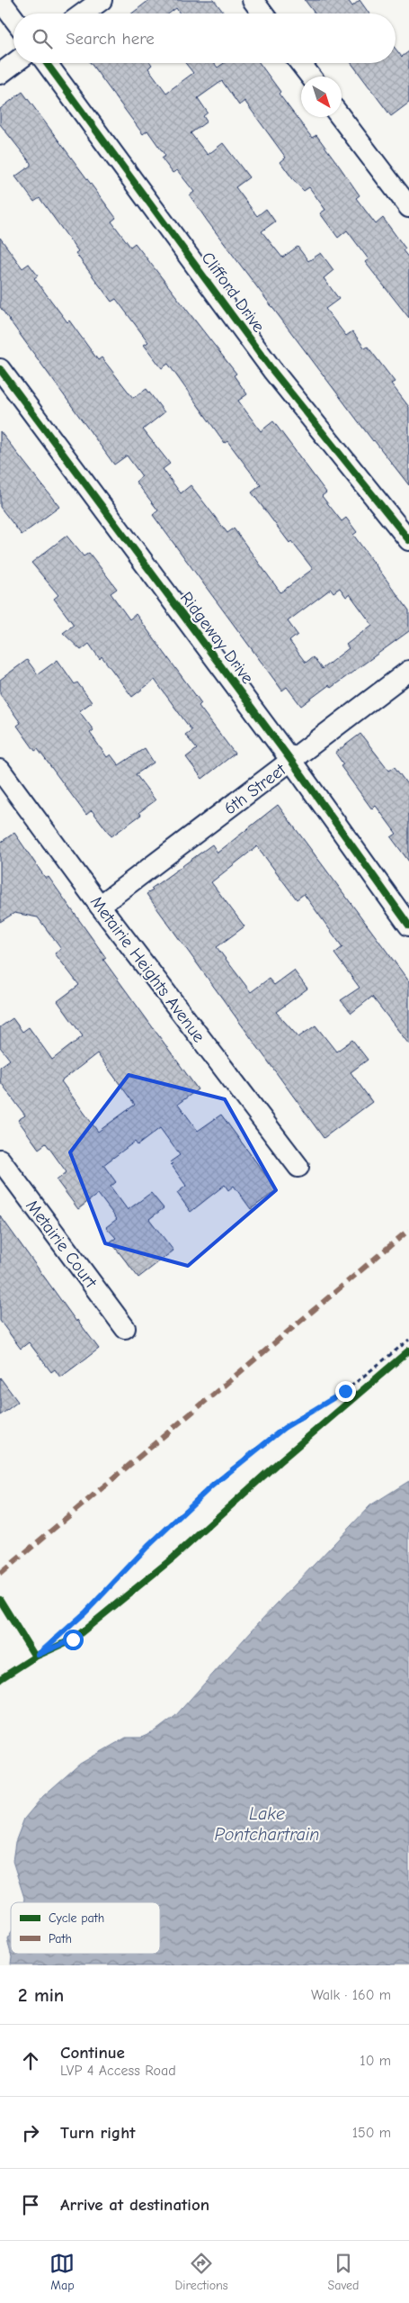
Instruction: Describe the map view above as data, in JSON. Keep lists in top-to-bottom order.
{
  "streets": {
    "street": [
      "Clifford Drive",
      "Ridgeway Drive",
      "6th Street",
      "Metairie Heights Avenue",
      "Metairie Court"
    ]
  },
  "crossings": [
    ["Ridgeway Drive", "6th Street"],
    ["6th Street", "Metairie Heights Avenue"]
  ],
  "water": ["Lake Pontchartrain"],
  "legend": ["Cycle path", "Path"],
  "north": "bottom right",
  "page": {
    "search": "Search here",
    "heading": ["2 min", "Walk · 160 m"],
    "list": [
      ["Continue", "LVP 4 Access Road", "10 m"],
      ["Turn right", "150 m"],
      "Arrive at destination"
    ],
    "nav": ["Map", "Directions", "Saved"]
  }
}
